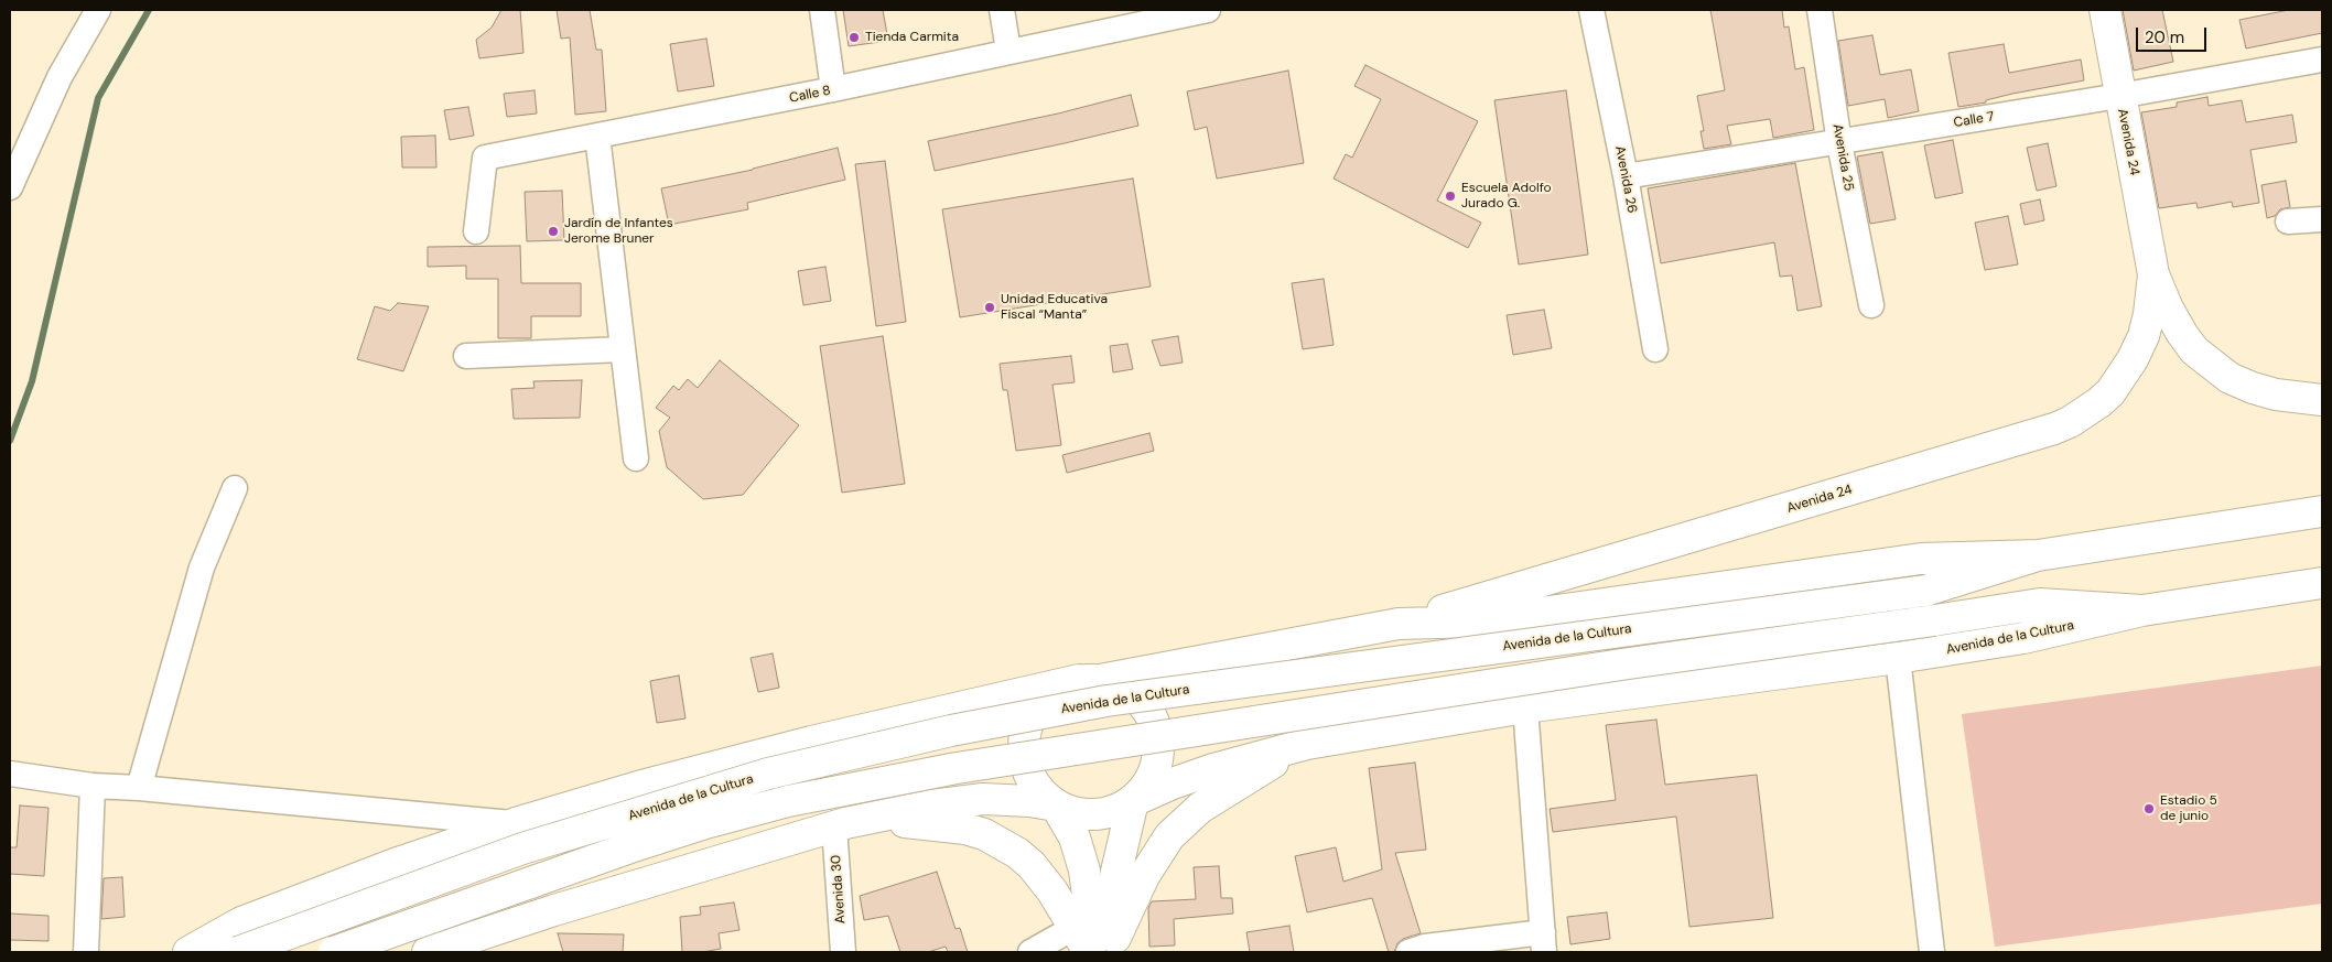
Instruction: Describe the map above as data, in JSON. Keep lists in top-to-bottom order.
{
  "streets": {
    "main road": ["Avenida 24", "Avenida de la Cultura"],
    "street": [
      "Calle 8",
      "Calle 7",
      "Avenida 25",
      "Avenida 26",
      "Avenida 30"
    ]
  },
  "crossings": [
    ["Calle 7", "Avenida 24"],
    ["Calle 7", "Avenida 25"],
    ["Calle 7", "Avenida 26"],
    ["Avenida 24", "Avenida de la Cultura"]
  ],
  "places": [
    "Tienda Carmita",
    "Escuela Adolfo Jurado G.",
    "Jardín de Infantes Jerome Bruner",
    "Unidad Educativa Fiscal “Manta”",
    "Estadio 5 de junio"
  ],
  "scale_bar": "20 m"
}
